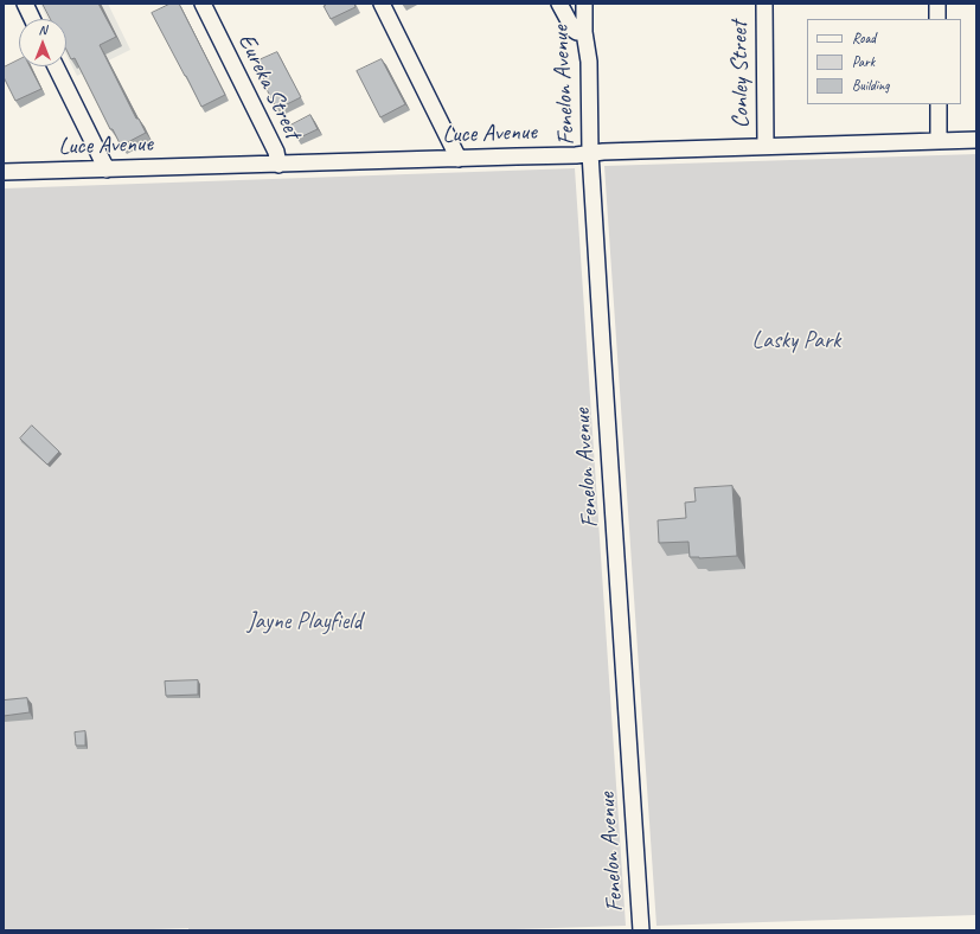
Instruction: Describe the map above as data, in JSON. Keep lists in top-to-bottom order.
{
  "streets": {
    "street": [
      "Conley Street",
      "Fenelon Avenue",
      "Eureka Street",
      "Luce Avenue"
    ]
  },
  "crossings": [
    ["Conley Street", "Luce Avenue"],
    ["Fenelon Avenue", "Luce Avenue"],
    ["Eureka Street", "Luce Avenue"]
  ],
  "parks": ["Lasky Park", "Jayne Playfield"],
  "legend": ["Road", "Park", "Building"],
  "north": "top"
}
